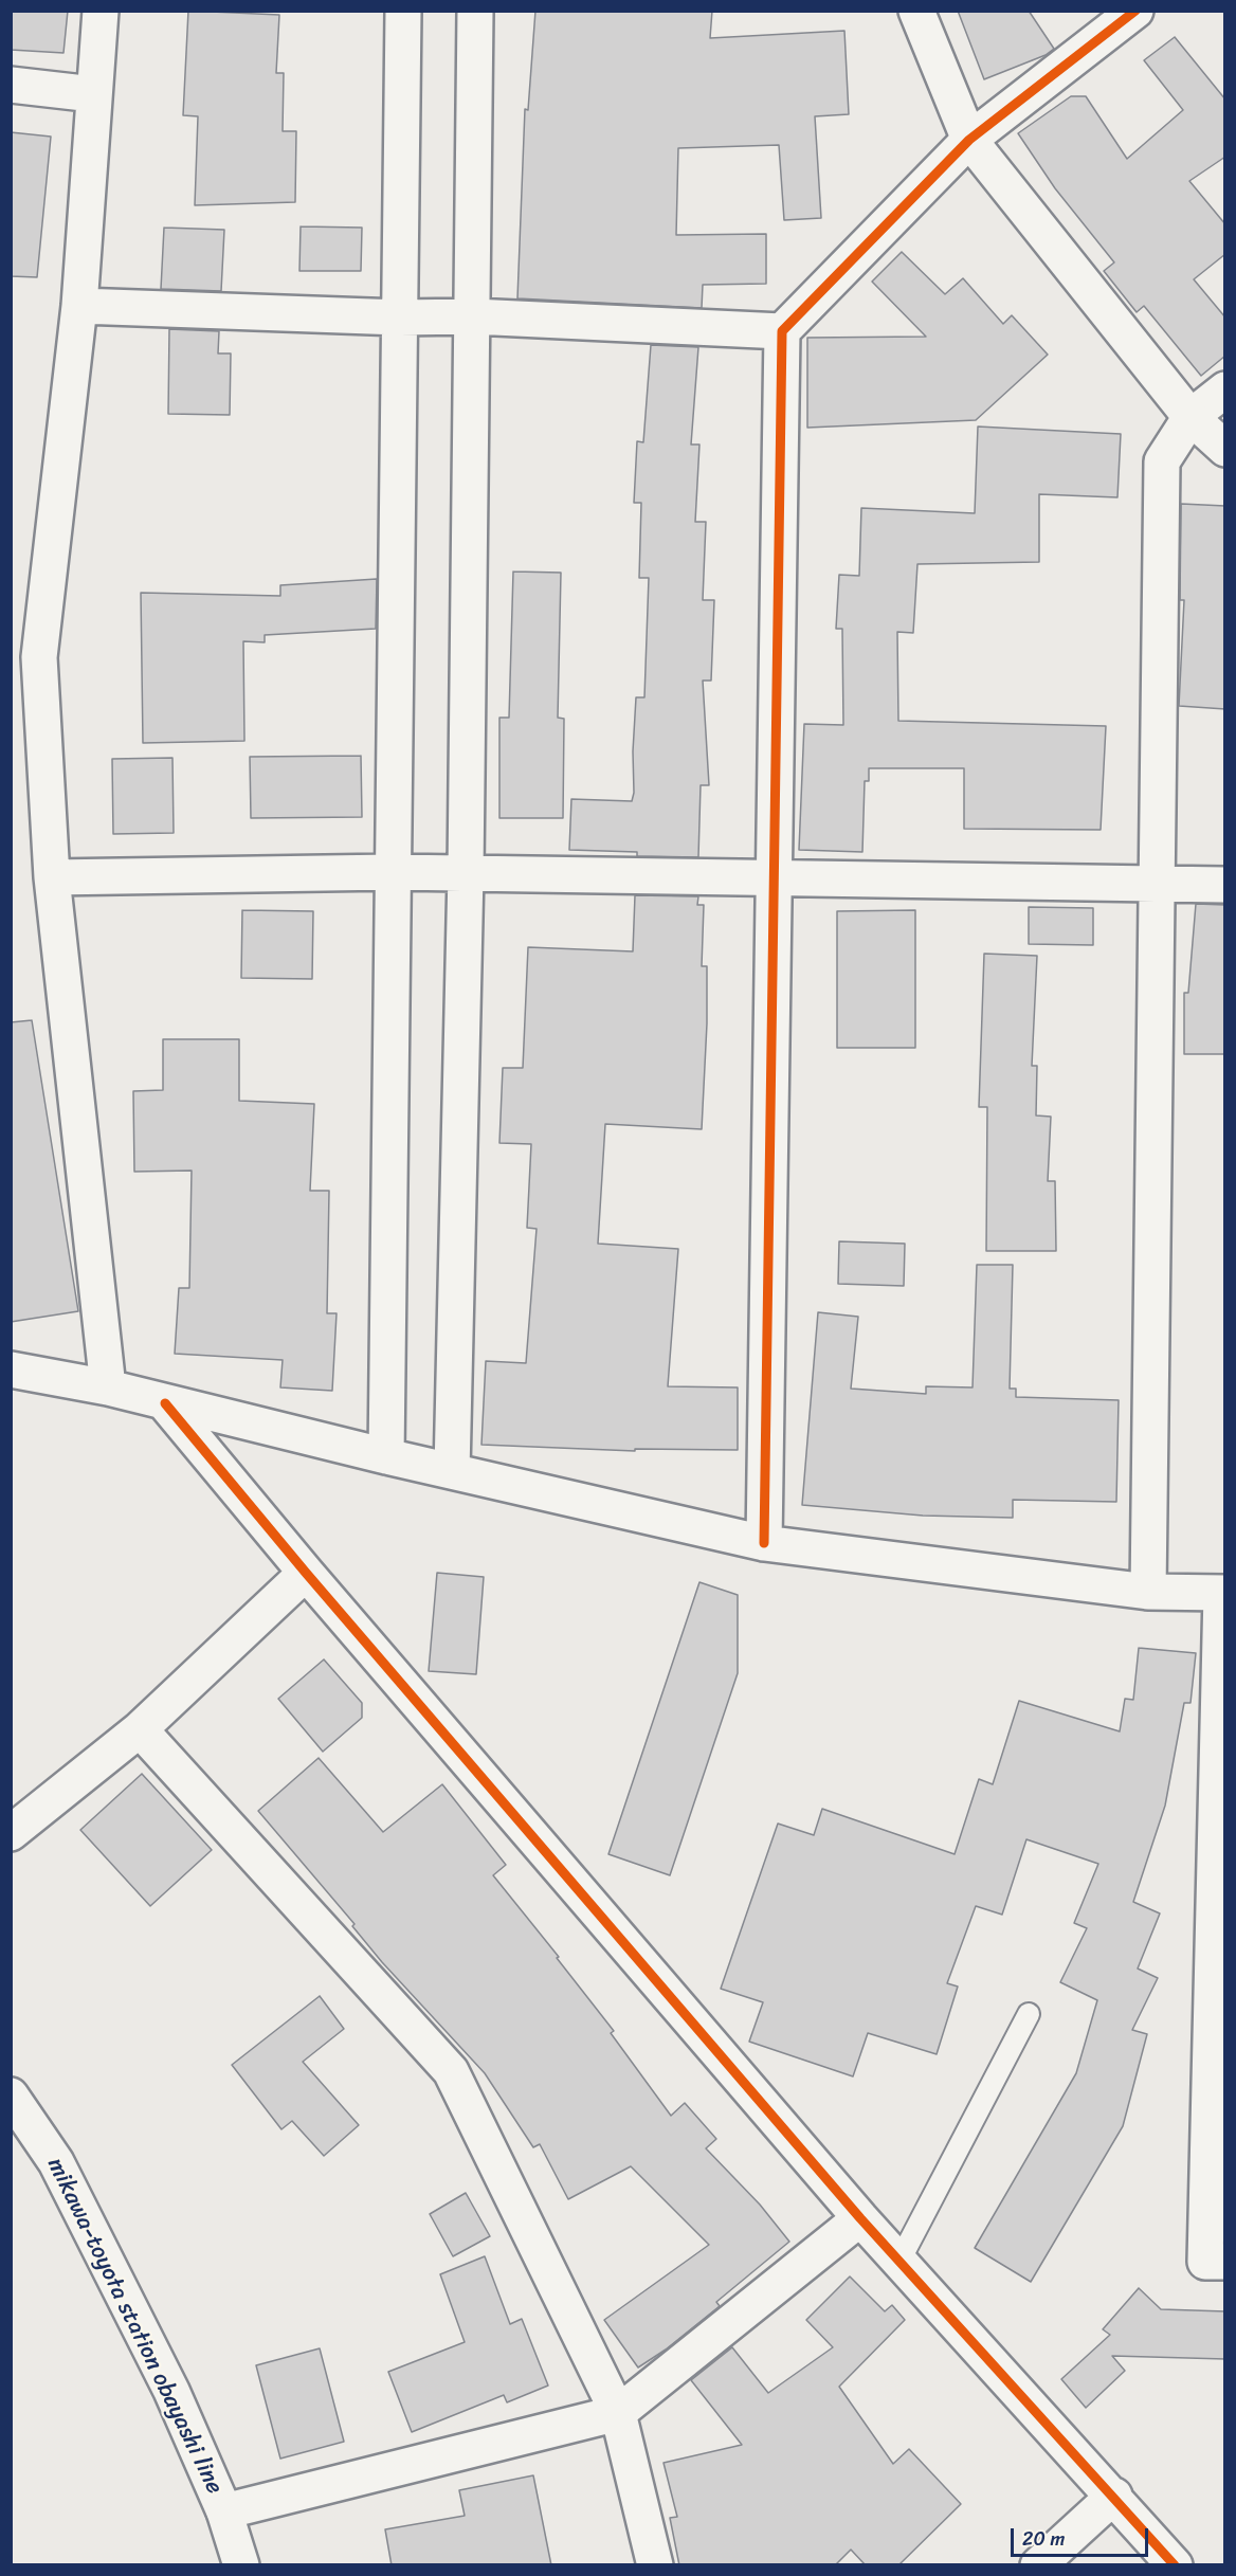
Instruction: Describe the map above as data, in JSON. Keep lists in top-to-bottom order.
{
  "streets": {
    "street": ["mikawa-toyota station obayashi line"]
  },
  "scale_bar": "20 m"
}
